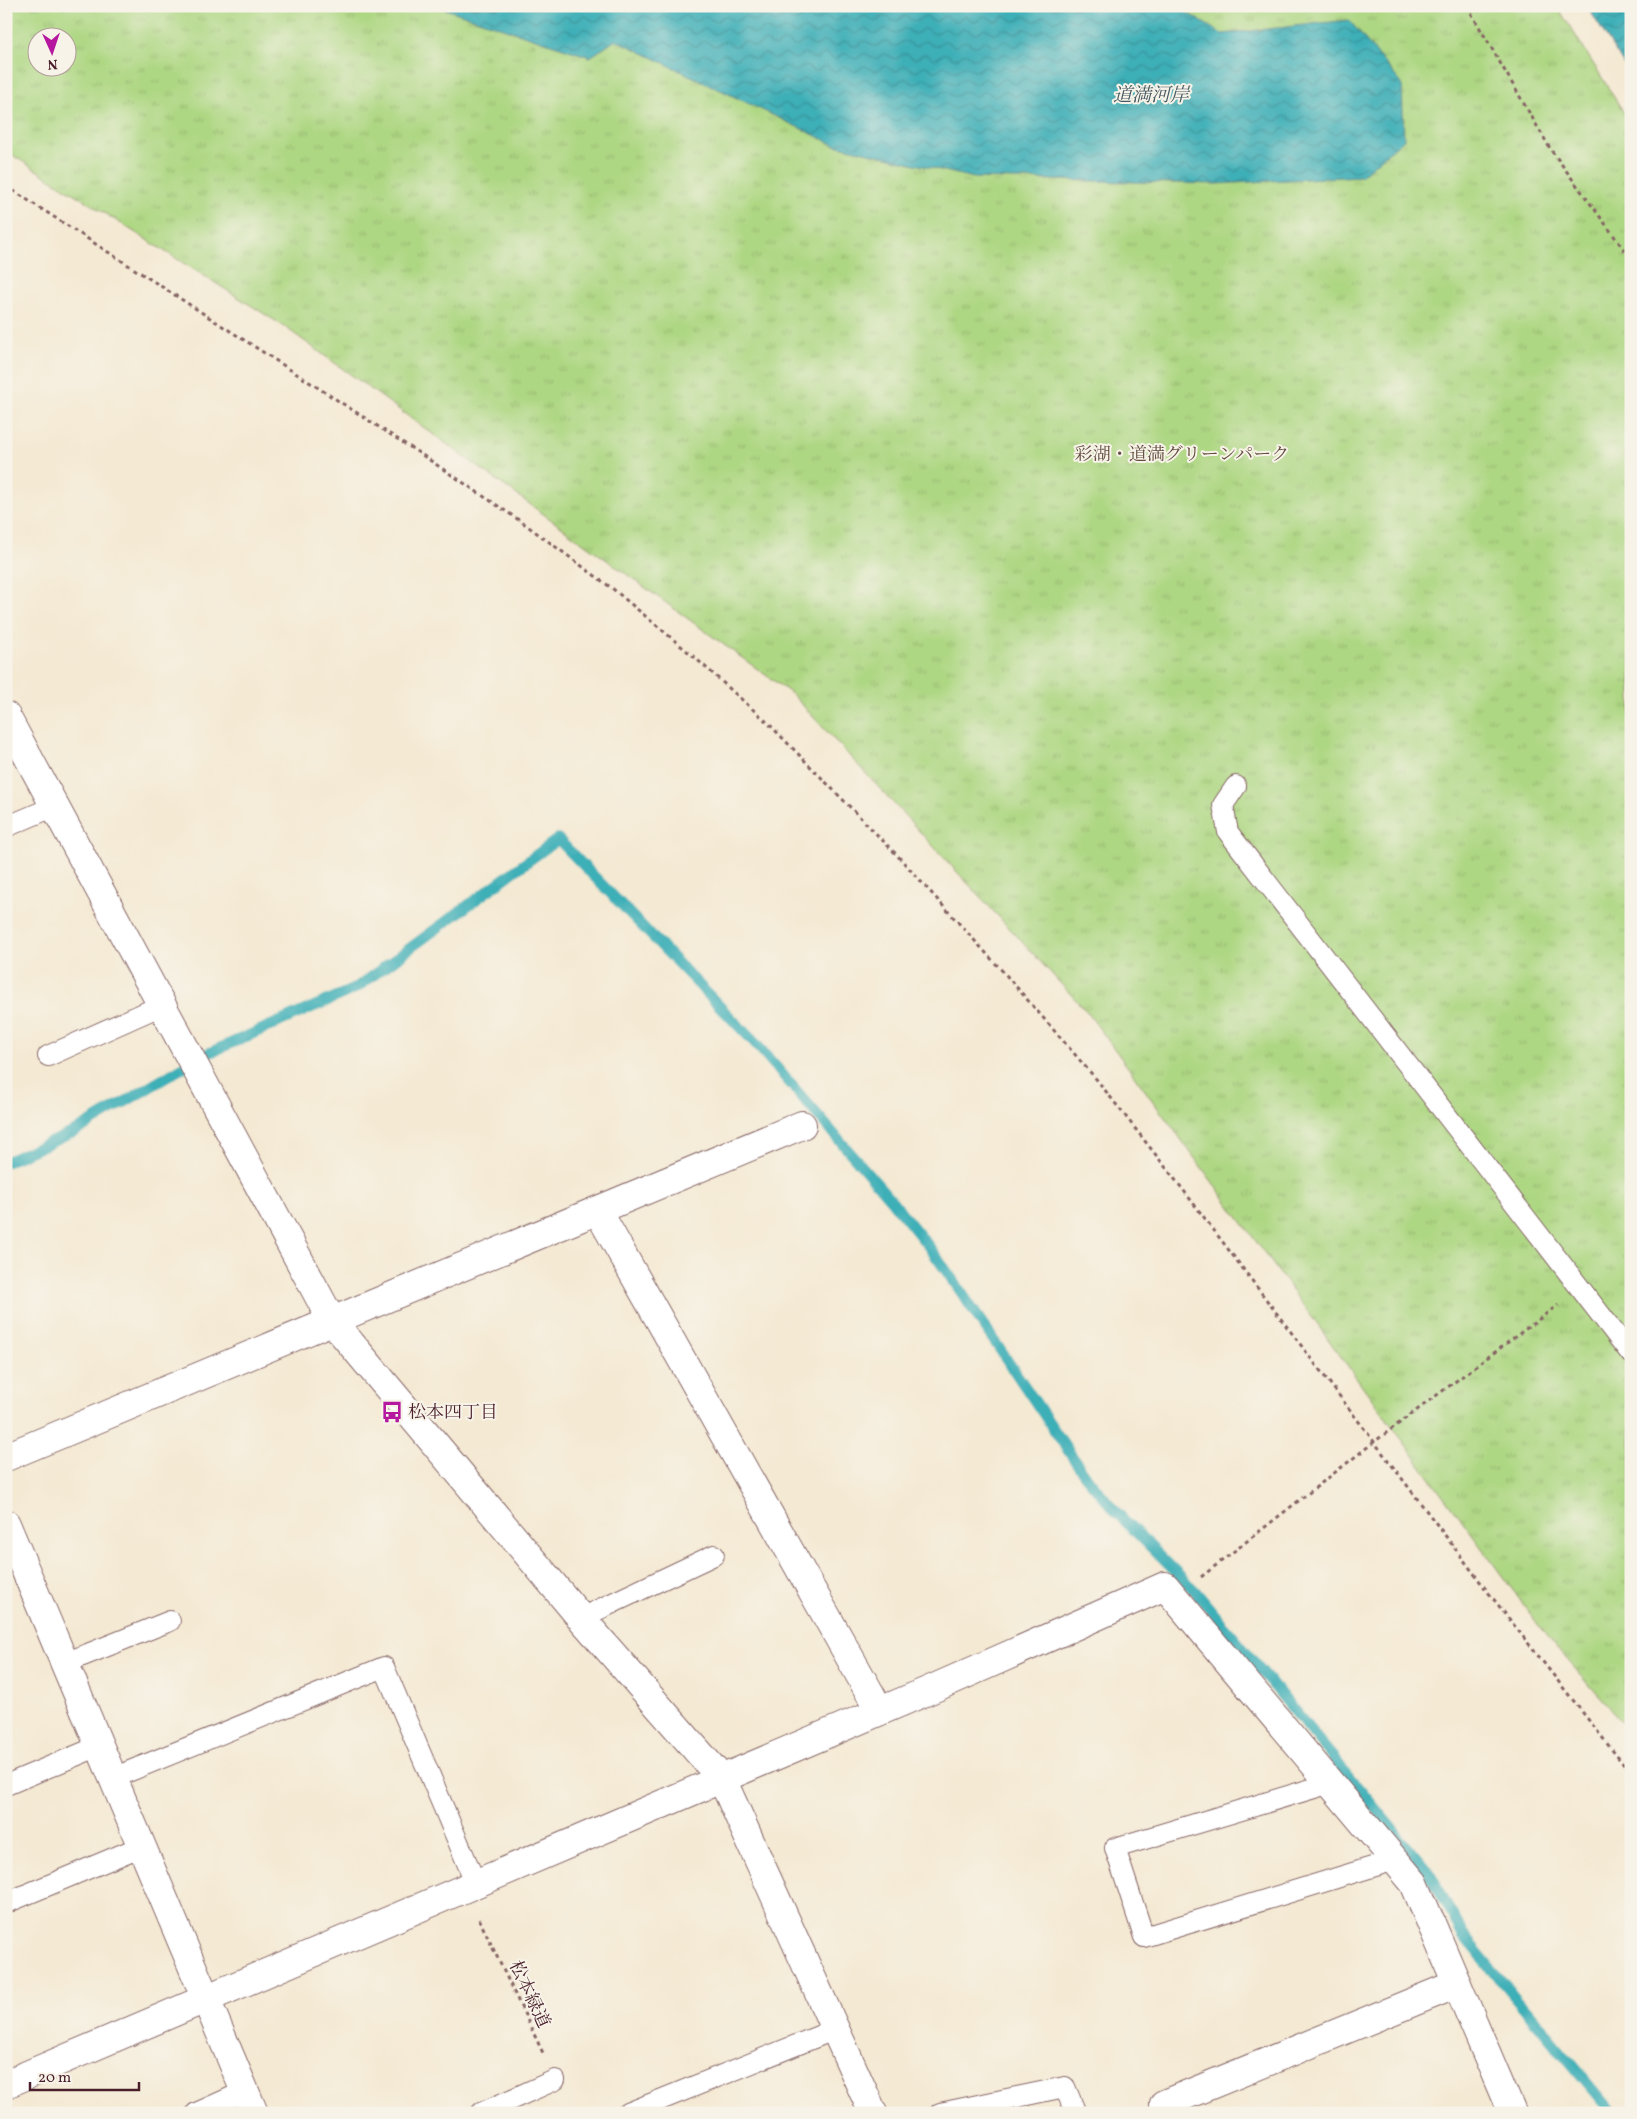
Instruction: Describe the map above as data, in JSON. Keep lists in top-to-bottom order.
{
  "streets": {
    "path": ["松本緑道"]
  },
  "water": ["道満河岸"],
  "parks": ["彩湖・道満グリーンパーク"],
  "places": {
    "bus stop": ["松本四丁目"]
  },
  "scale_bar": "20 m",
  "north": "bottom"
}
